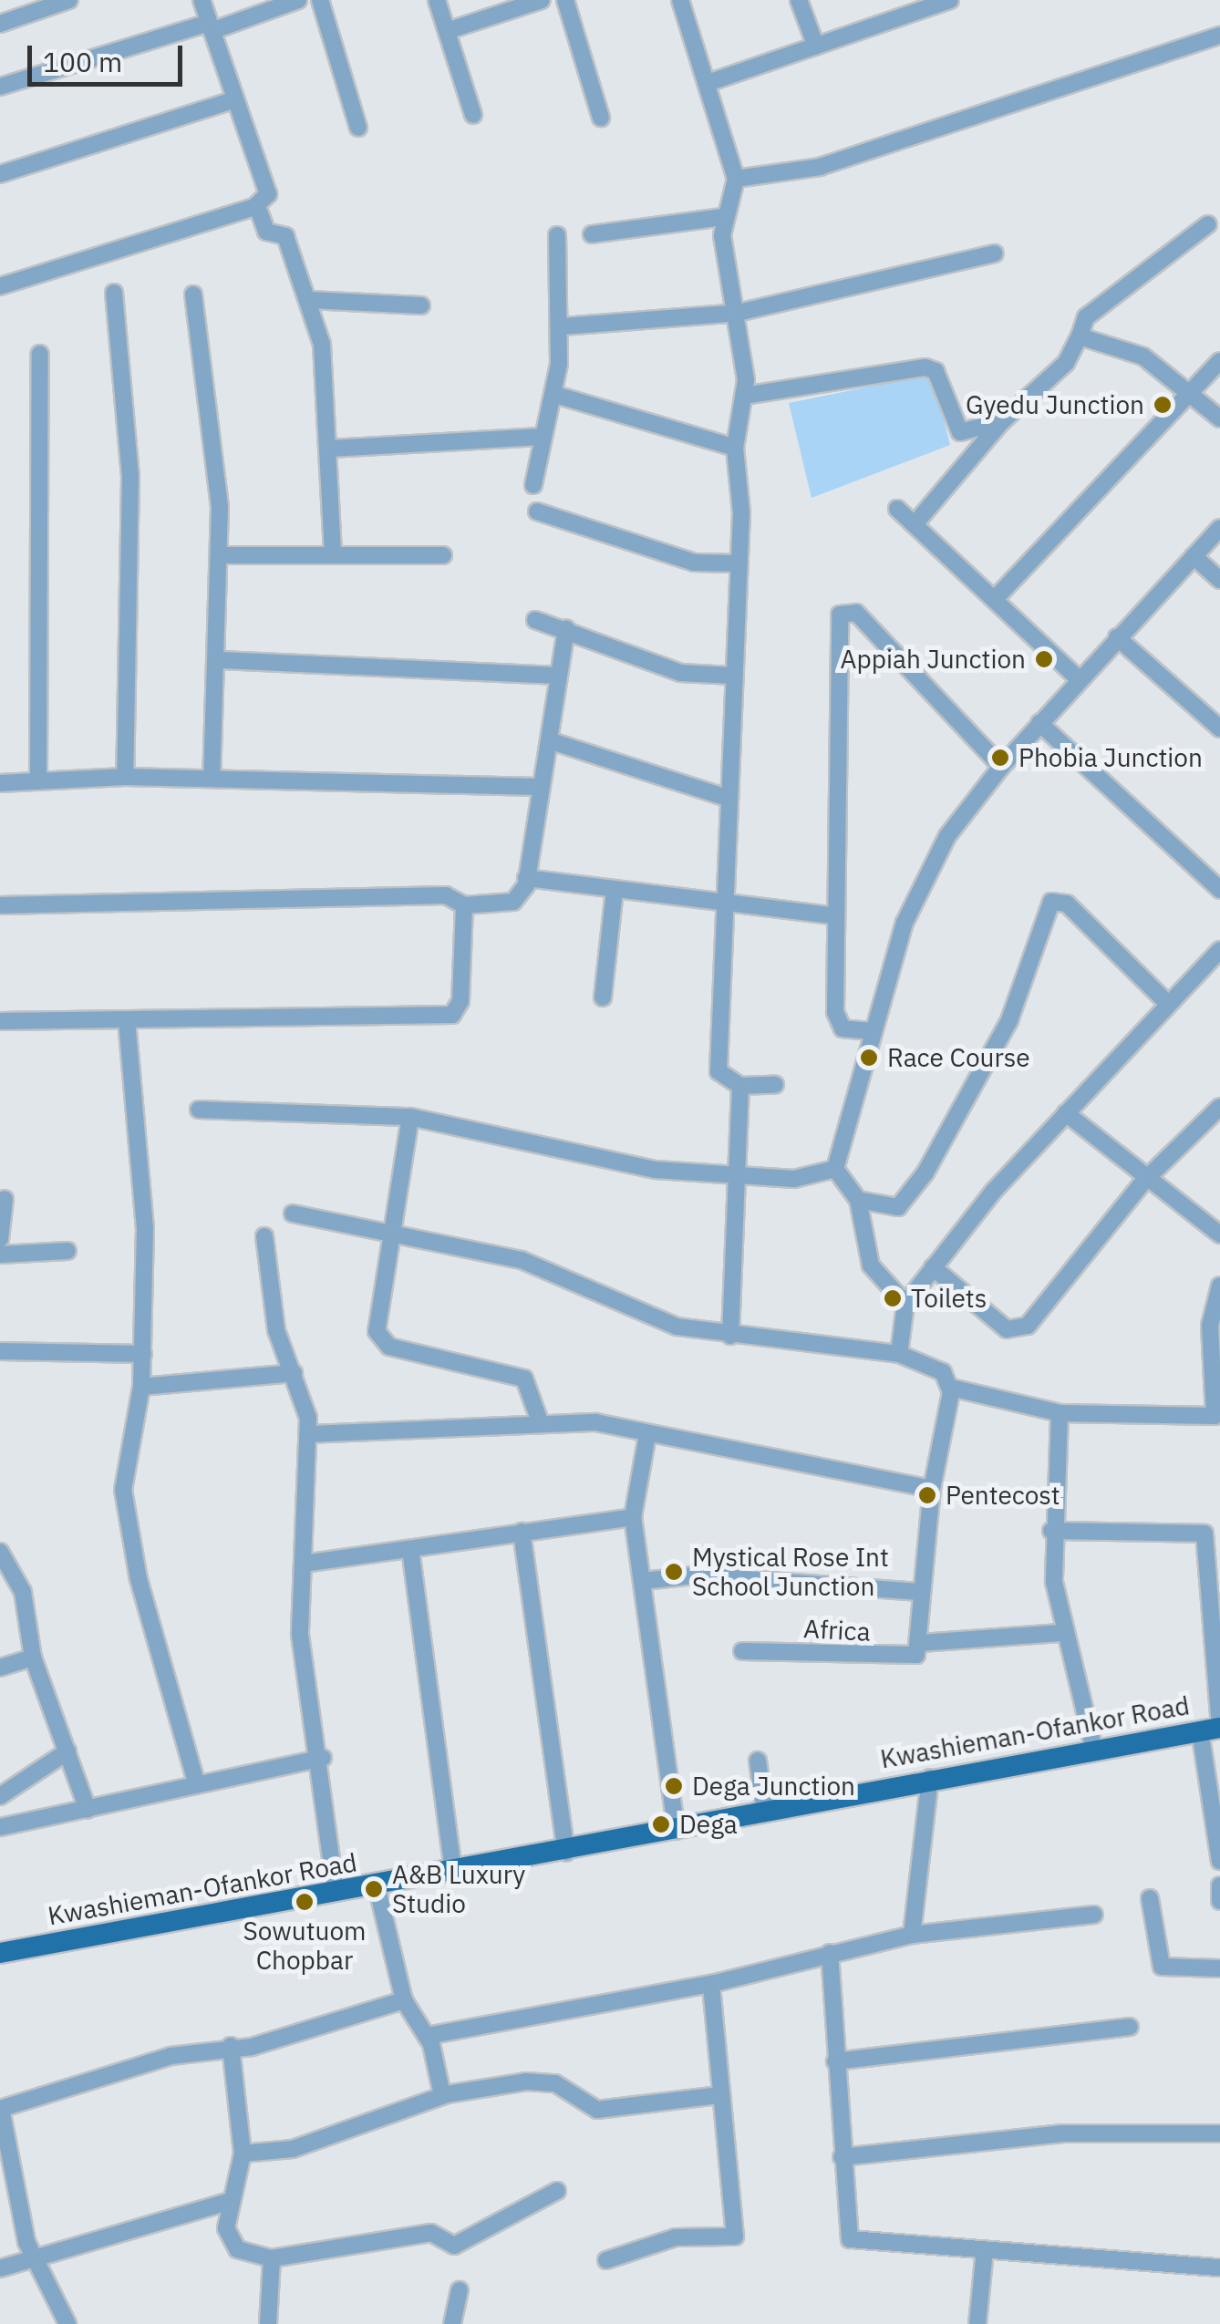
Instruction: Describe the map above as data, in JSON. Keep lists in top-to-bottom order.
{
  "streets": {
    "main road": ["Kwashieman-Ofankor Road"],
    "street": ["Africa"]
  },
  "places": [
    "Gyedu Junction",
    "Appiah Junction",
    "Phobia Junction",
    "Race Course",
    "Toilets",
    "Pentecost",
    "Mystical Rose Int School Junction",
    "Dega Junction",
    "Dega",
    "A&B Luxury Studio",
    "Sowutuom Chopbar"
  ],
  "scale_bar": "100 m"
}
